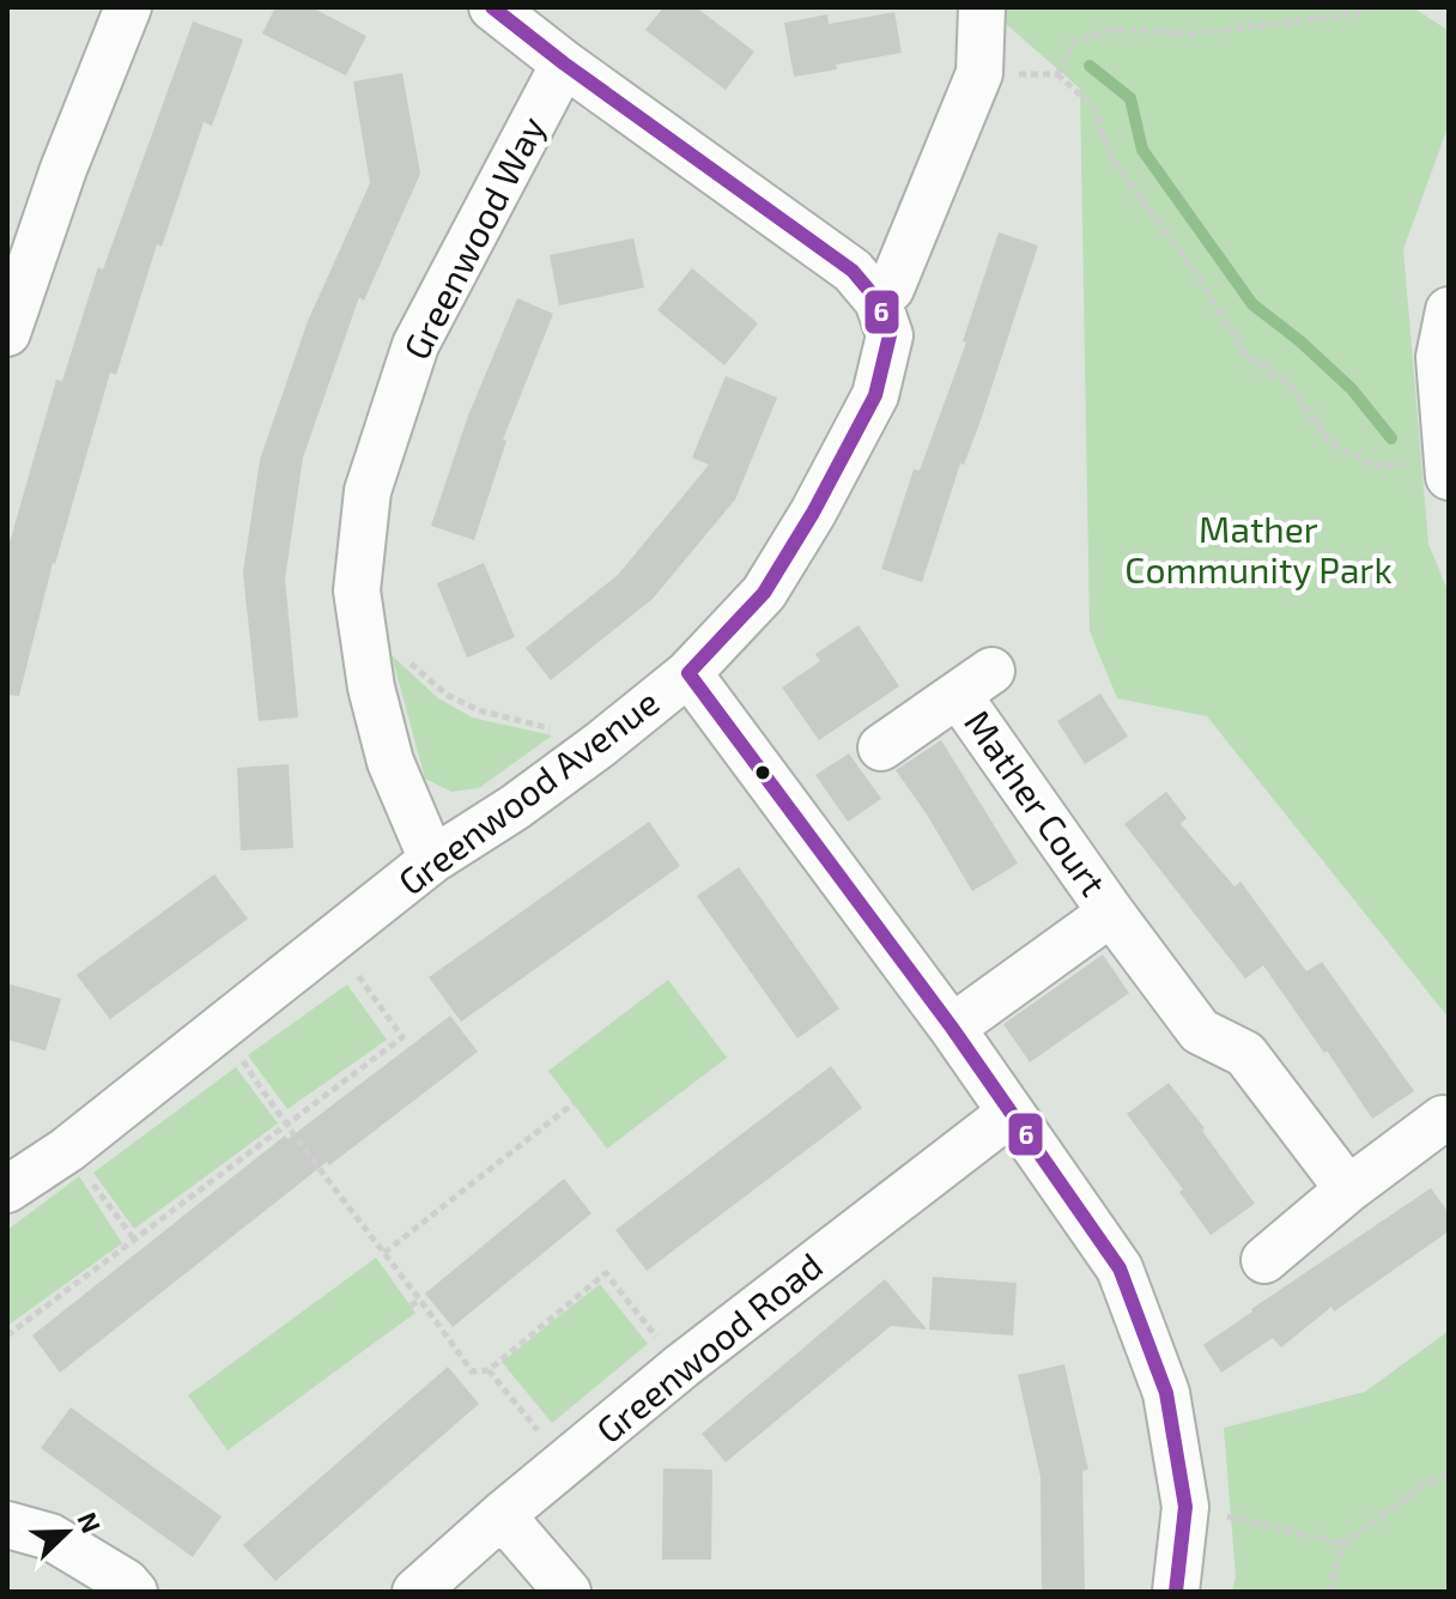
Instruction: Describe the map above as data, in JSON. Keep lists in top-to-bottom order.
{
  "streets": {
    "street": [
      "Greenwood Way",
      "Greenwood Avenue",
      "Mather Court",
      "Greenwood Road"
    ]
  },
  "crossings": [
    ["Greenwood Way", "Greenwood Avenue"]
  ],
  "parks": ["Mather Community Park"],
  "lines": ["transit line 6"],
  "north": "top right"
}
